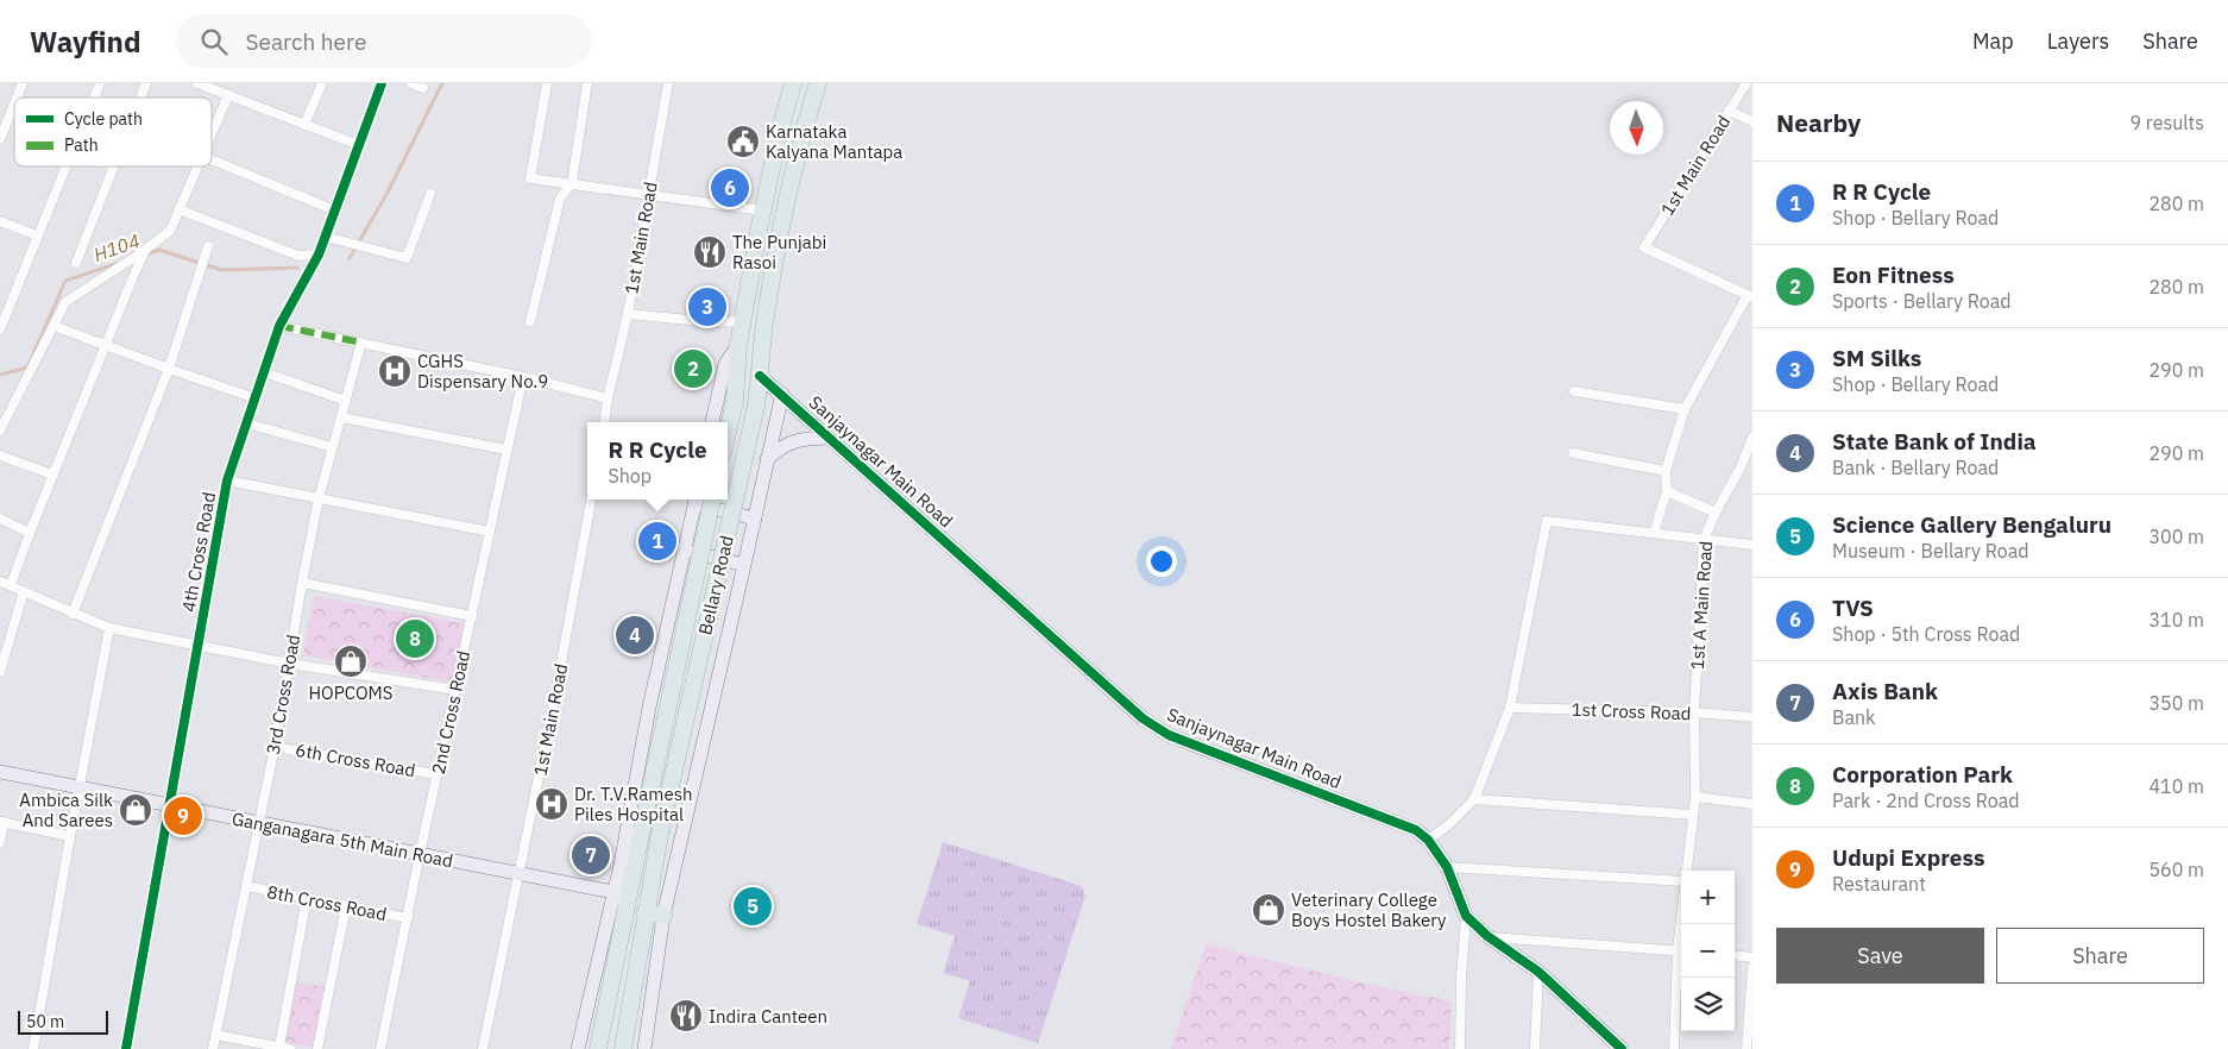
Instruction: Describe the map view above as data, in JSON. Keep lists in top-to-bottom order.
{
  "streets": {
    "highway": ["Bellary Road"],
    "street": [
      "1st Main Road",
      "Sanjaynagar Main Road",
      "4th Cross Road",
      "1st A Main Road",
      "3rd Cross Road",
      "1st Cross Road",
      "2nd Cross Road",
      "6th Cross Road",
      "Ganganagara 5th Main Road",
      "8th Cross Road"
    ]
  },
  "crossings": [
    ["1st Main Road", "Ganganagara 5th Main Road"],
    ["Sanjaynagar Main Road", "Bellary Road"],
    ["4th Cross Road", "Ganganagara 5th Main Road"],
    ["Bellary Road", "Ganganagara 5th Main Road"],
    ["1st A Main Road", "1st Cross Road"],
    ["3rd Cross Road", "6th Cross Road"],
    ["3rd Cross Road", "Ganganagara 5th Main Road"],
    ["3rd Cross Road", "8th Cross Road"],
    ["2nd Cross Road", "6th Cross Road"],
    ["2nd Cross Road", "Ganganagara 5th Main Road"],
    ["2nd Cross Road", "8th Cross Road"]
  ],
  "water": ["H104"],
  "places": {
    "public building": ["Karnataka Kalyana Mantapa"],
    "restaurant": ["The Punjabi Rasoi", "Indira Canteen"],
    "hospital": ["CGHS Dispensary No.9", "Dr. T.V.Ramesh Piles Hospital"],
    "shop": ["HOPCOMS", "Ambica Silk And Sarees", "Veterinary College Boys Hostel Bakery"]
  },
  "legend": ["Cycle path", "Path"],
  "scale_bar": "50 m",
  "north": "bottom",
  "page": {
    "header": "Wayfind",
    "search": "Search here",
    "nav": ["Map", "Layers", "Share"],
    "heading": ["Nearby", "9 results"],
    "list": [
      {
        "mark": "1",
        "name": "R R Cycle",
        "note": "Shop · Bellary Road",
        "value": "280 m"
      },
      {
        "mark": "2",
        "name": "Eon Fitness",
        "note": "Sports · Bellary Road",
        "value": "280 m"
      },
      {
        "mark": "3",
        "name": "SM Silks",
        "note": "Shop · Bellary Road",
        "value": "290 m"
      },
      {
        "mark": "4",
        "name": "State Bank of India",
        "note": "Bank · Bellary Road",
        "value": "290 m"
      },
      {
        "mark": "5",
        "name": "Science Gallery Bengaluru",
        "note": "Museum · Bellary Road",
        "value": "300 m"
      },
      {
        "mark": "6",
        "name": "TVS",
        "note": "Shop · 5th Cross Road",
        "value": "310 m"
      },
      {
        "mark": "7",
        "name": "Axis Bank",
        "note": "Bank",
        "value": "350 m"
      },
      {
        "mark": "8",
        "name": "Corporation Park",
        "note": "Park · 2nd Cross Road",
        "value": "410 m"
      },
      {
        "mark": "9",
        "name": "Udupi Express",
        "note": "Restaurant",
        "value": "560 m"
      }
    ],
    "pins": [
      "6",
      "3",
      "2",
      "1",
      "4",
      "8",
      "9",
      "7",
      "5"
    ],
    "popup": ["R R Cycle", "Shop"],
    "map_buttons": ["+", "−"],
    "buttons": ["Save", "Share"],
    "scale": "50 m"
  }
}
